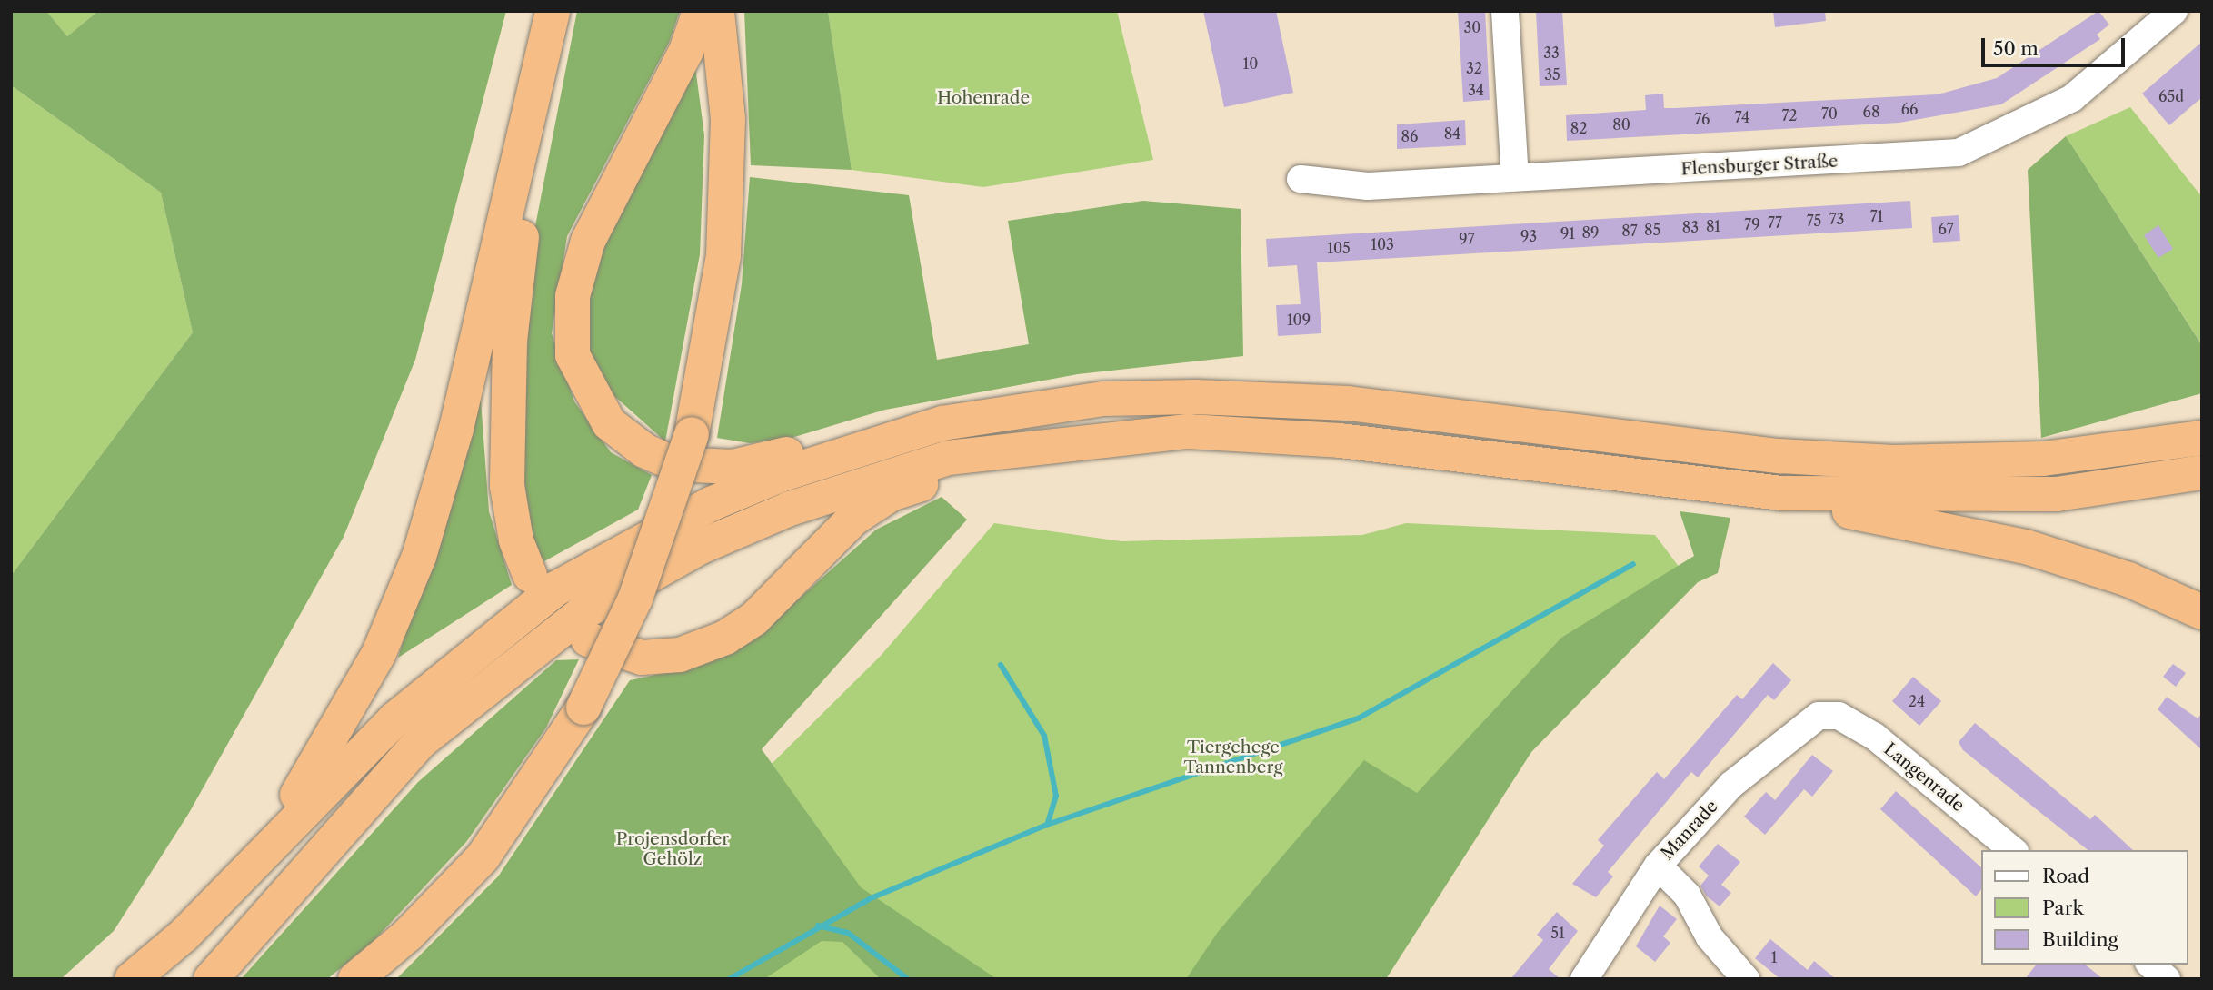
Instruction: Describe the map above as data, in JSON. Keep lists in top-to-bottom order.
{
  "streets": {
    "street": ["Flensburger Straße", "Langenrade", "Manrade"]
  },
  "crossings": [
    ["Langenrade", "Manrade"]
  ],
  "parks": ["Hohenrade", "Tiergehege Tannenberg", "Projensdorfer Gehölz"],
  "house_numbers": [
    "30",
    "33",
    "10",
    "32",
    "35",
    "34",
    "65d",
    "66",
    "68",
    "70",
    "72",
    "74",
    "76",
    "80",
    "82",
    "84",
    "86",
    "71",
    "73",
    "75",
    "77",
    "79",
    "81",
    "83",
    "67",
    "85",
    "87",
    "89",
    "91",
    "93",
    "97",
    "103",
    "105",
    "109",
    "24",
    "51",
    "1"
  ],
  "legend": ["Road", "Park", "Building"],
  "scale_bar": "50 m"
}
